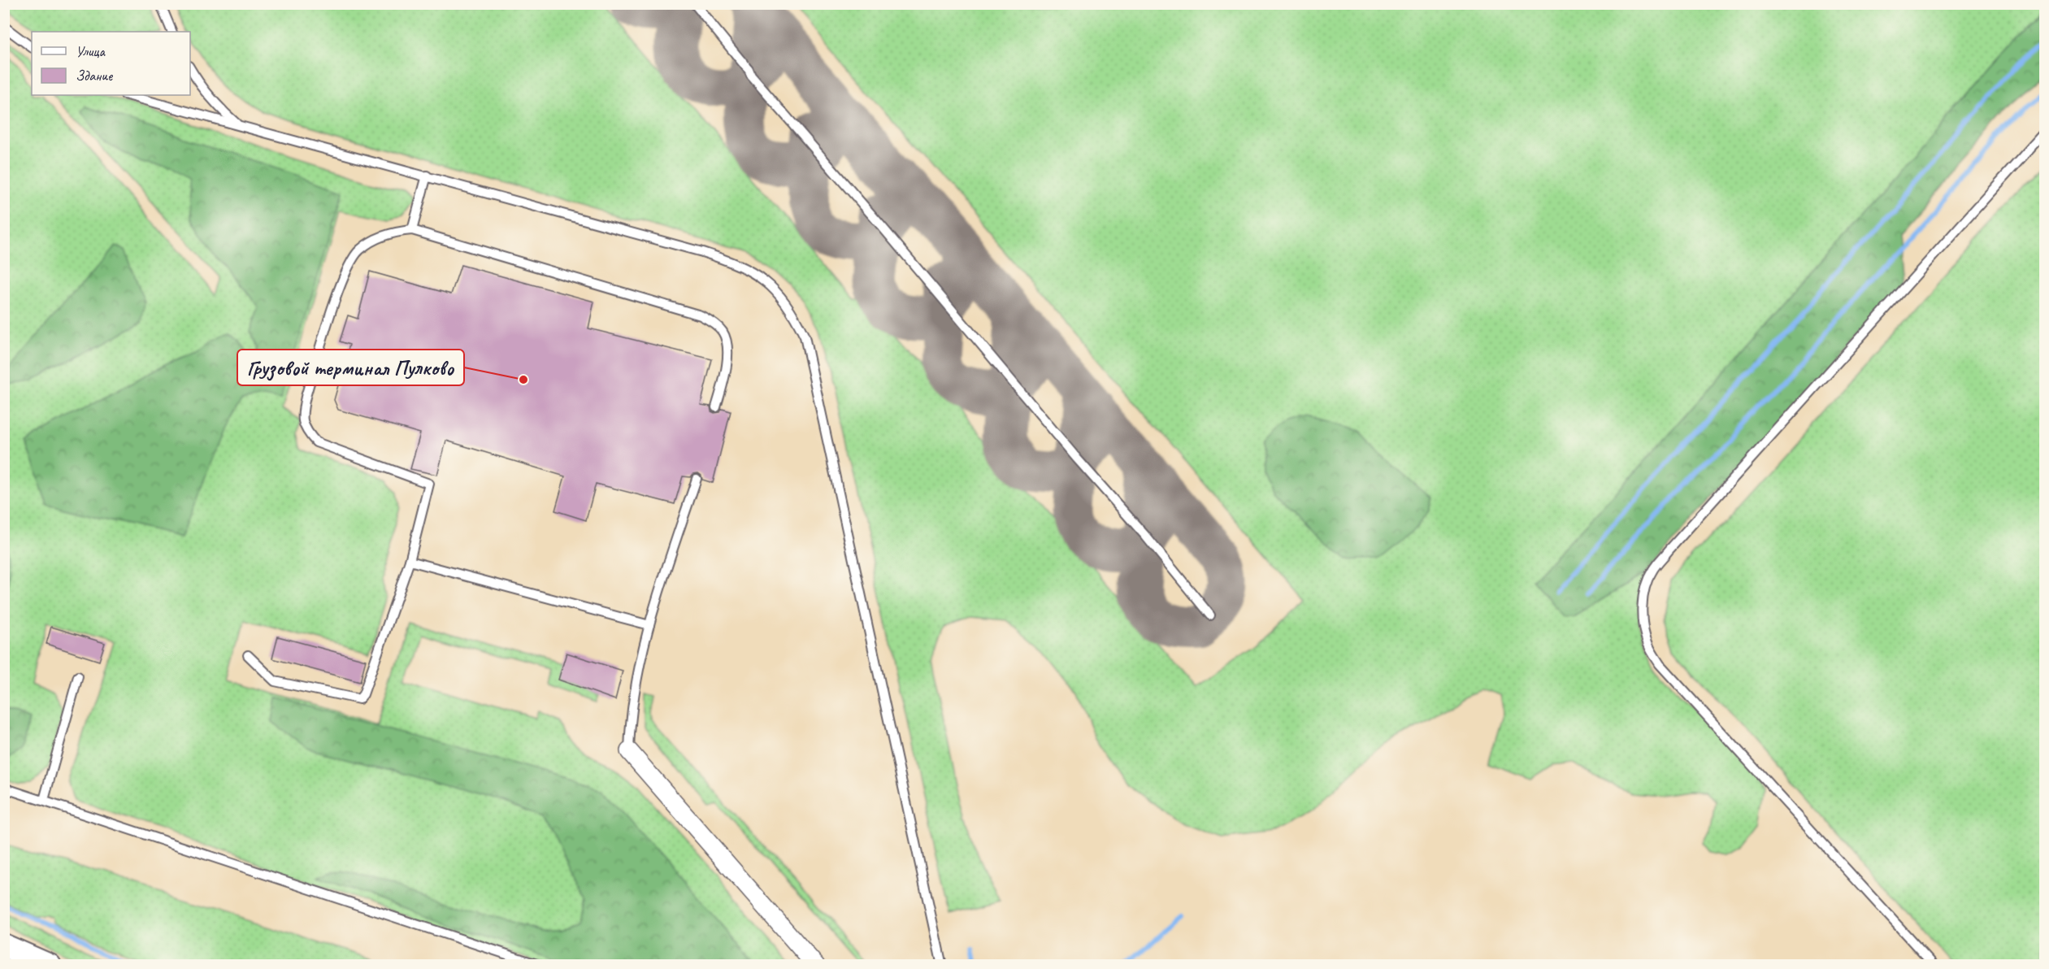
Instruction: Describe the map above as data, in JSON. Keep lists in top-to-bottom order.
{
  "places": ["Грузовой терминал Пулково"],
  "legend": ["Улица", "Здание"]
}
